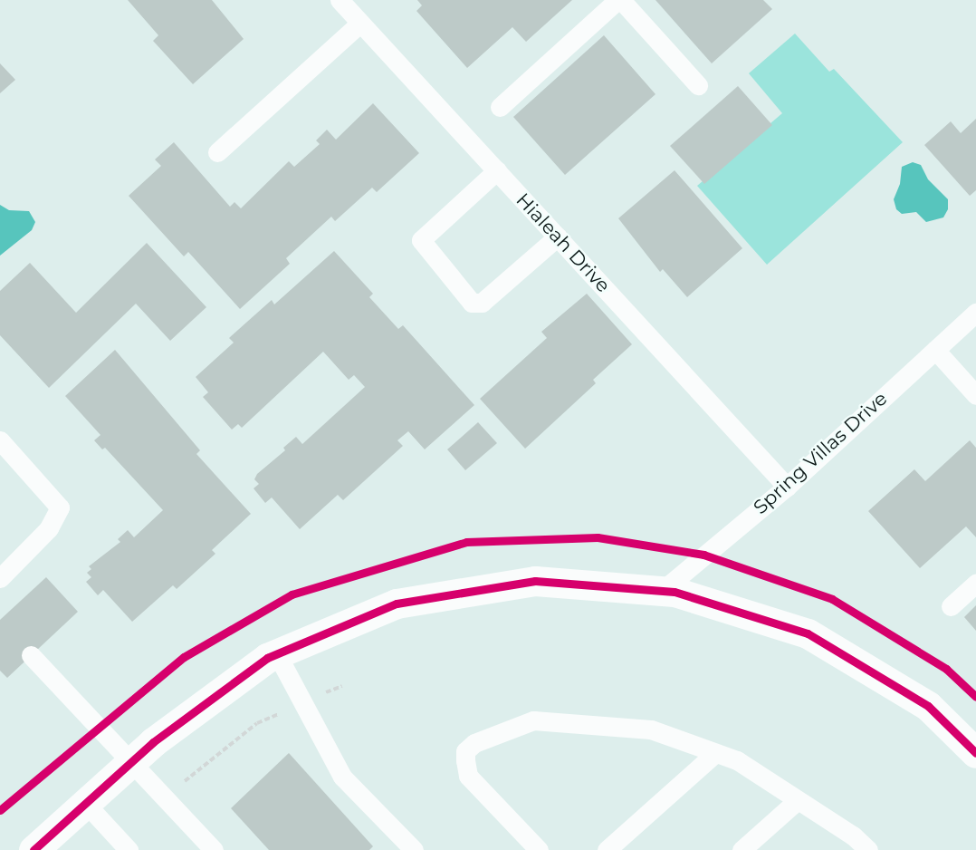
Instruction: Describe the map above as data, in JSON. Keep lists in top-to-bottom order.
{
  "streets": {
    "lane": ["Hialeah Drive", "Spring Villas Drive"]
  },
  "crossings": [
    ["Hialeah Drive", "Spring Villas Drive"]
  ]
}
